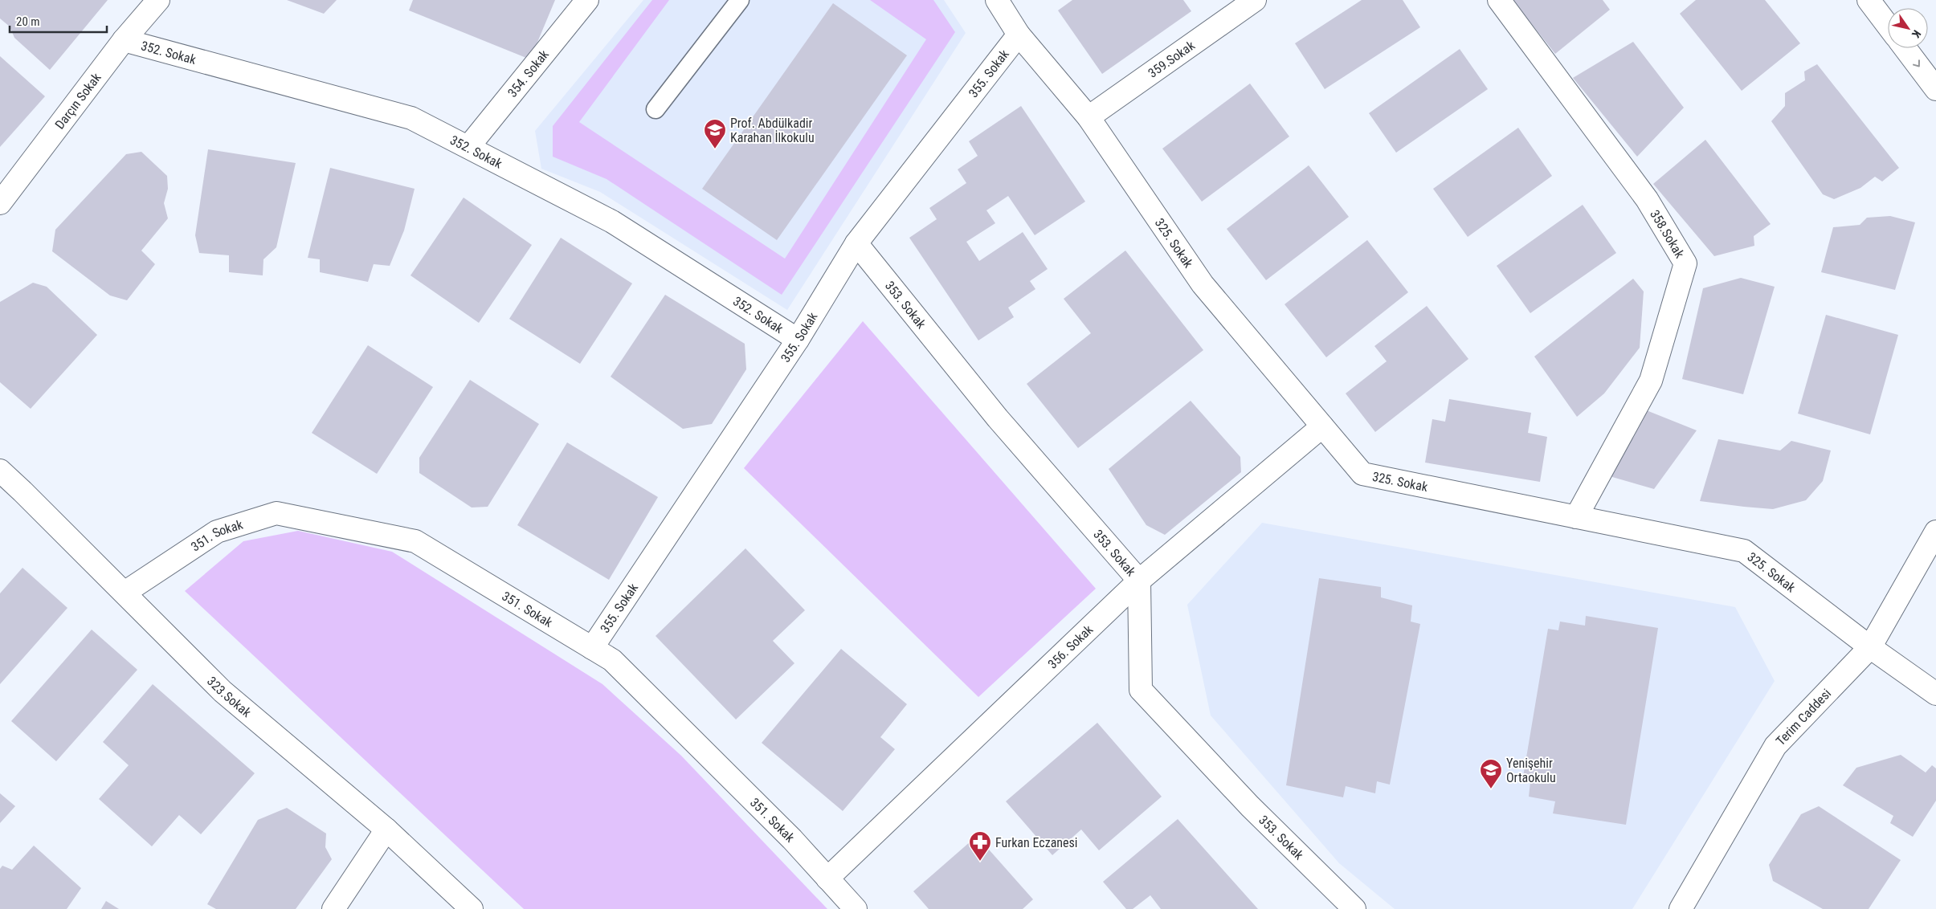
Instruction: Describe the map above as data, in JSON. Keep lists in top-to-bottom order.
{
  "streets": {
    "street": [
      "352. Sokak",
      "359.Sokak",
      "355. Sokak",
      "354. Sokak",
      "Darçın Sokak",
      "358.Sokak",
      "325. Sokak",
      "353. Sokak",
      "351. Sokak",
      "356. Sokak",
      "323.Sokak",
      "Terim Caddesi"
    ]
  },
  "crossings": [
    ["352. Sokak", "355. Sokak"],
    ["352. Sokak", "354. Sokak"],
    ["352. Sokak", "Darçın Sokak"],
    ["359.Sokak", "325. Sokak"],
    ["355. Sokak", "325. Sokak"],
    ["355. Sokak", "353. Sokak"],
    ["355. Sokak", "351. Sokak"],
    ["358.Sokak", "325. Sokak"],
    ["325. Sokak", "356. Sokak"],
    ["325. Sokak", "Terim Caddesi"],
    ["353. Sokak", "356. Sokak"],
    ["351. Sokak", "356. Sokak"],
    ["351. Sokak", "323.Sokak"]
  ],
  "places": {
    "school or university": ["Prof. Abdülkadir Karahan İlkokulu", "Yenişehir Ortaokulu"],
    "pharmacy": ["Furkan Eczanesi"]
  },
  "scale_bar": "20 m",
  "north": "bottom right"
}
